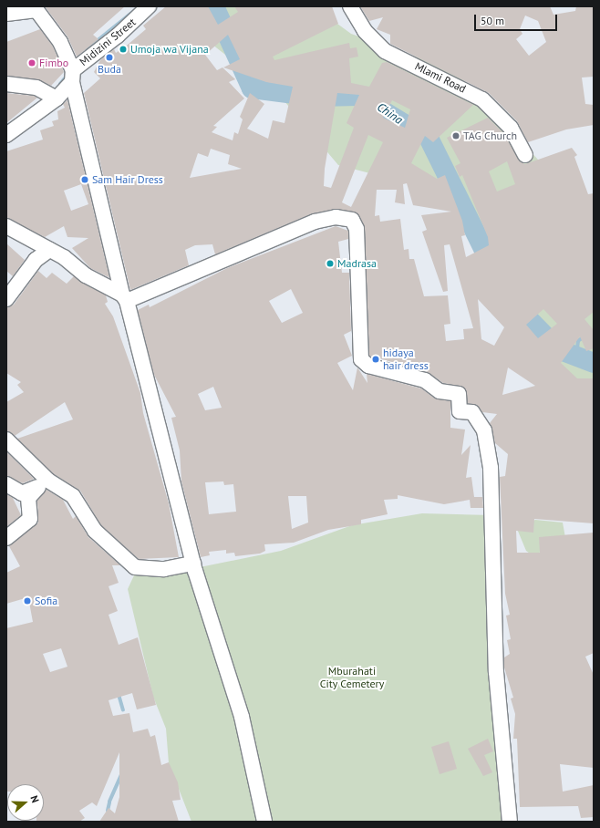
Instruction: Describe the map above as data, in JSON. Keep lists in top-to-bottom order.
{
  "streets": {
    "street": ["Midizini Street", "Mlami Road"]
  },
  "water": ["China"],
  "parks": ["Mburahati City Cemetery"],
  "places": [
    "Umoja wa Vijana",
    "Buda",
    "Fimbo",
    "TAG Church",
    "Sam Hair Dress",
    "Madrasa",
    "hidaya hair dress",
    "Sofia"
  ],
  "scale_bar": "50 m",
  "north": "right"
}
